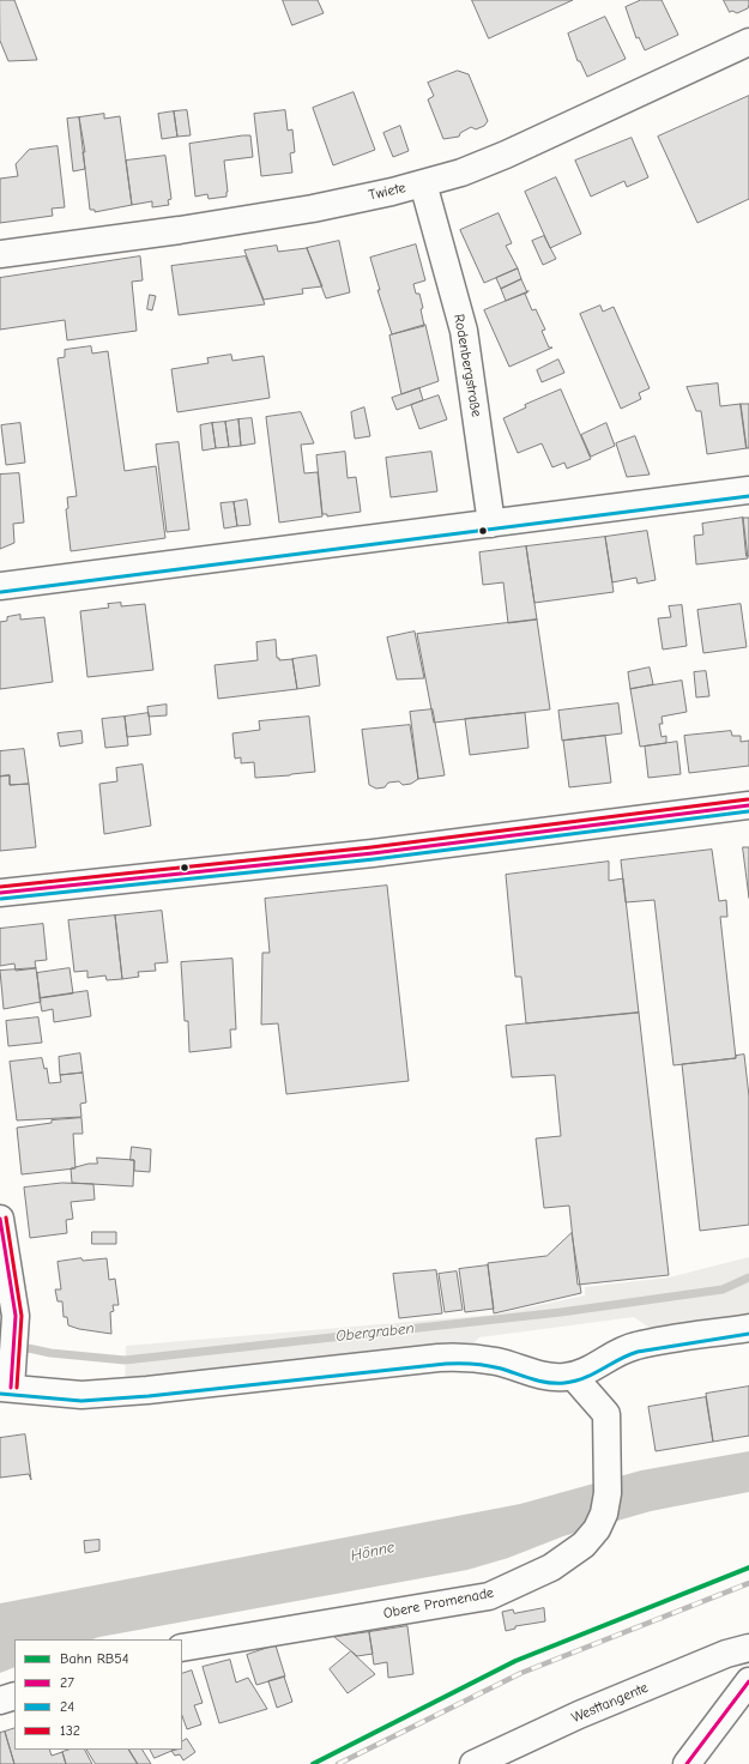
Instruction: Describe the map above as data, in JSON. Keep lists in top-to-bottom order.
{
  "streets": {
    "street": [
      "Twiete",
      "Rodenbergstraße",
      "Obere Promenade",
      "Westtangente"
    ]
  },
  "crossings": [
    ["Twiete", "Rodenbergstraße"]
  ],
  "water": ["Obergraben", "Hönne"],
  "lines": [
    "transit line 24",
    "transit line 132",
    "transit line 27",
    "rail line RB54"
  ],
  "legend": [
    "Bahn RB54",
    "27",
    "24",
    "132"
  ]
}
